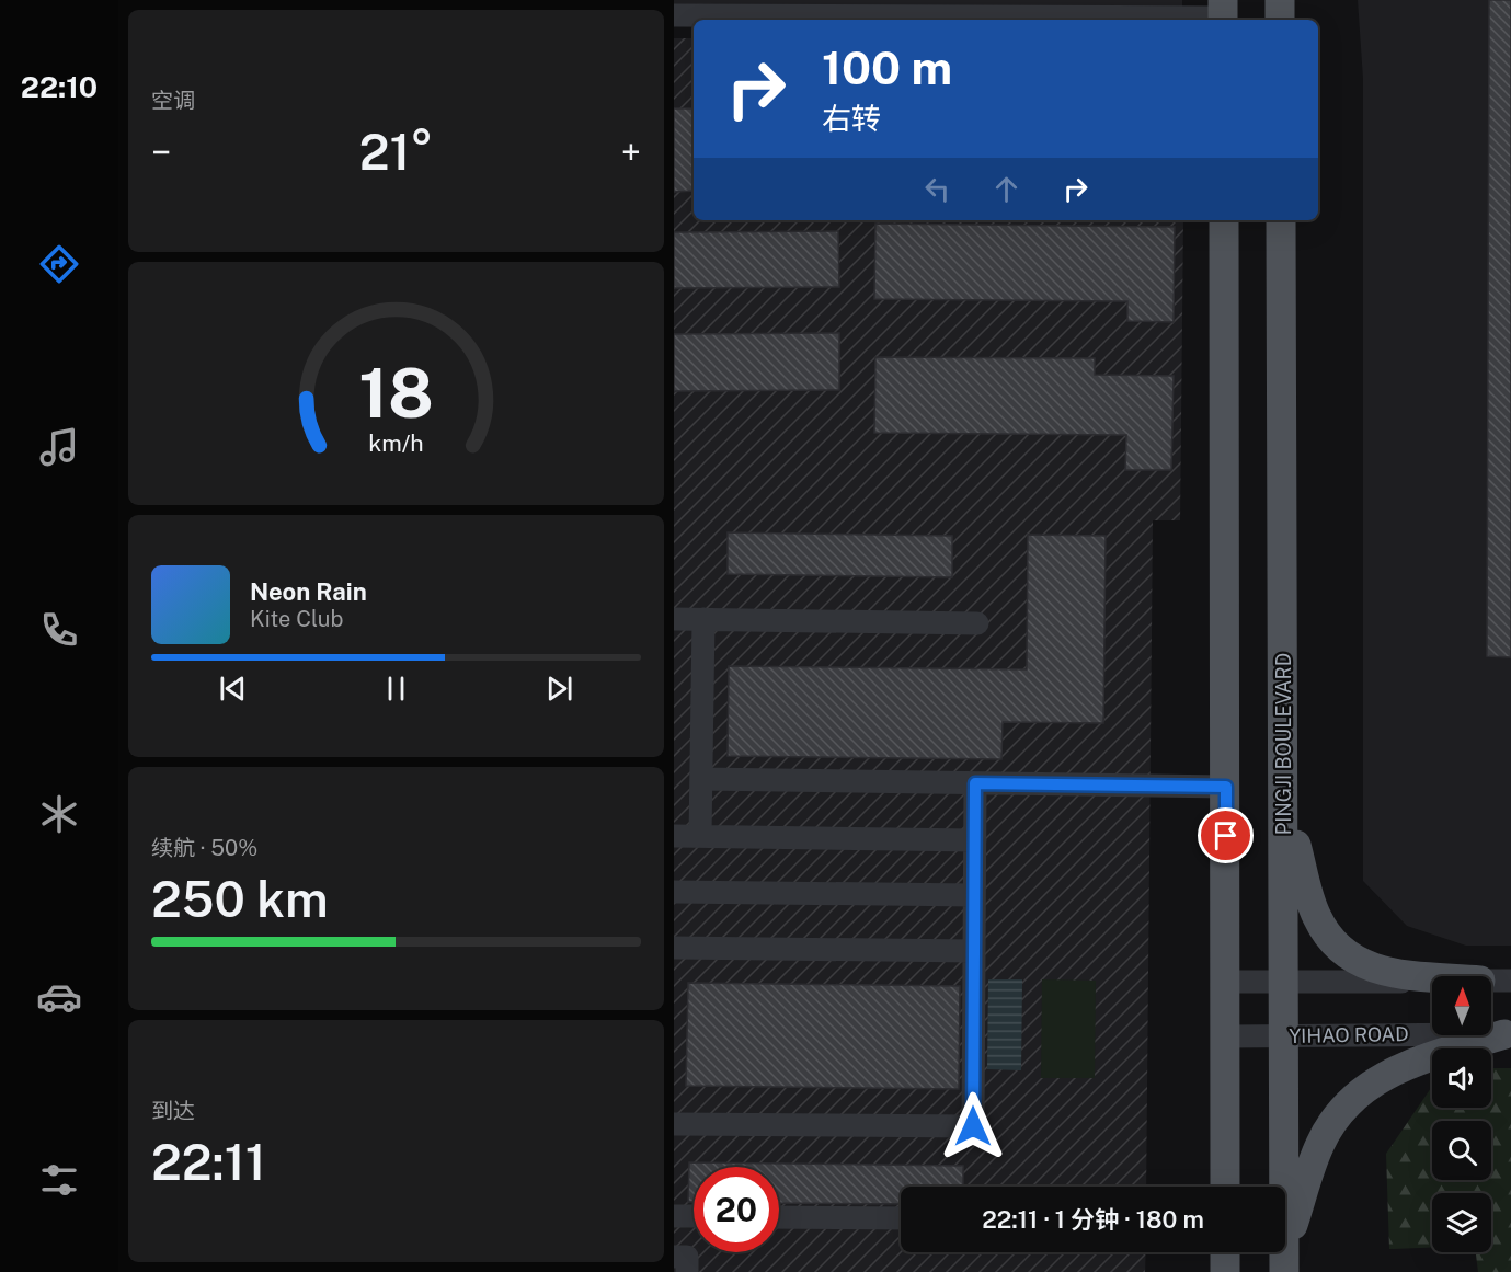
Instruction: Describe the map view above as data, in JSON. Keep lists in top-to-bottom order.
{
  "streets": {
    "main road": ["PINGJI BOULEVARD"],
    "street": ["YIHAO ROAD"]
  },
  "crossings": [
    ["PINGJI BOULEVARD", "YIHAO ROAD"]
  ],
  "north": "top",
  "page": {
    "tabs": "22:10",
    "tile": [
      "空调",
      ["续航 · 50%", "250 km"],
      ["到达", "22:11"]
    ],
    "turn": ["100 m", "右转"],
    "heat": ["−", "21°", "+"],
    "song": ["Neon Rain", "Kite Club"],
    "limit": "20",
    "trip": "22:11 · 1 分钟 · 180 m",
    "gauge": ["18", "km/h"]
  }
}
